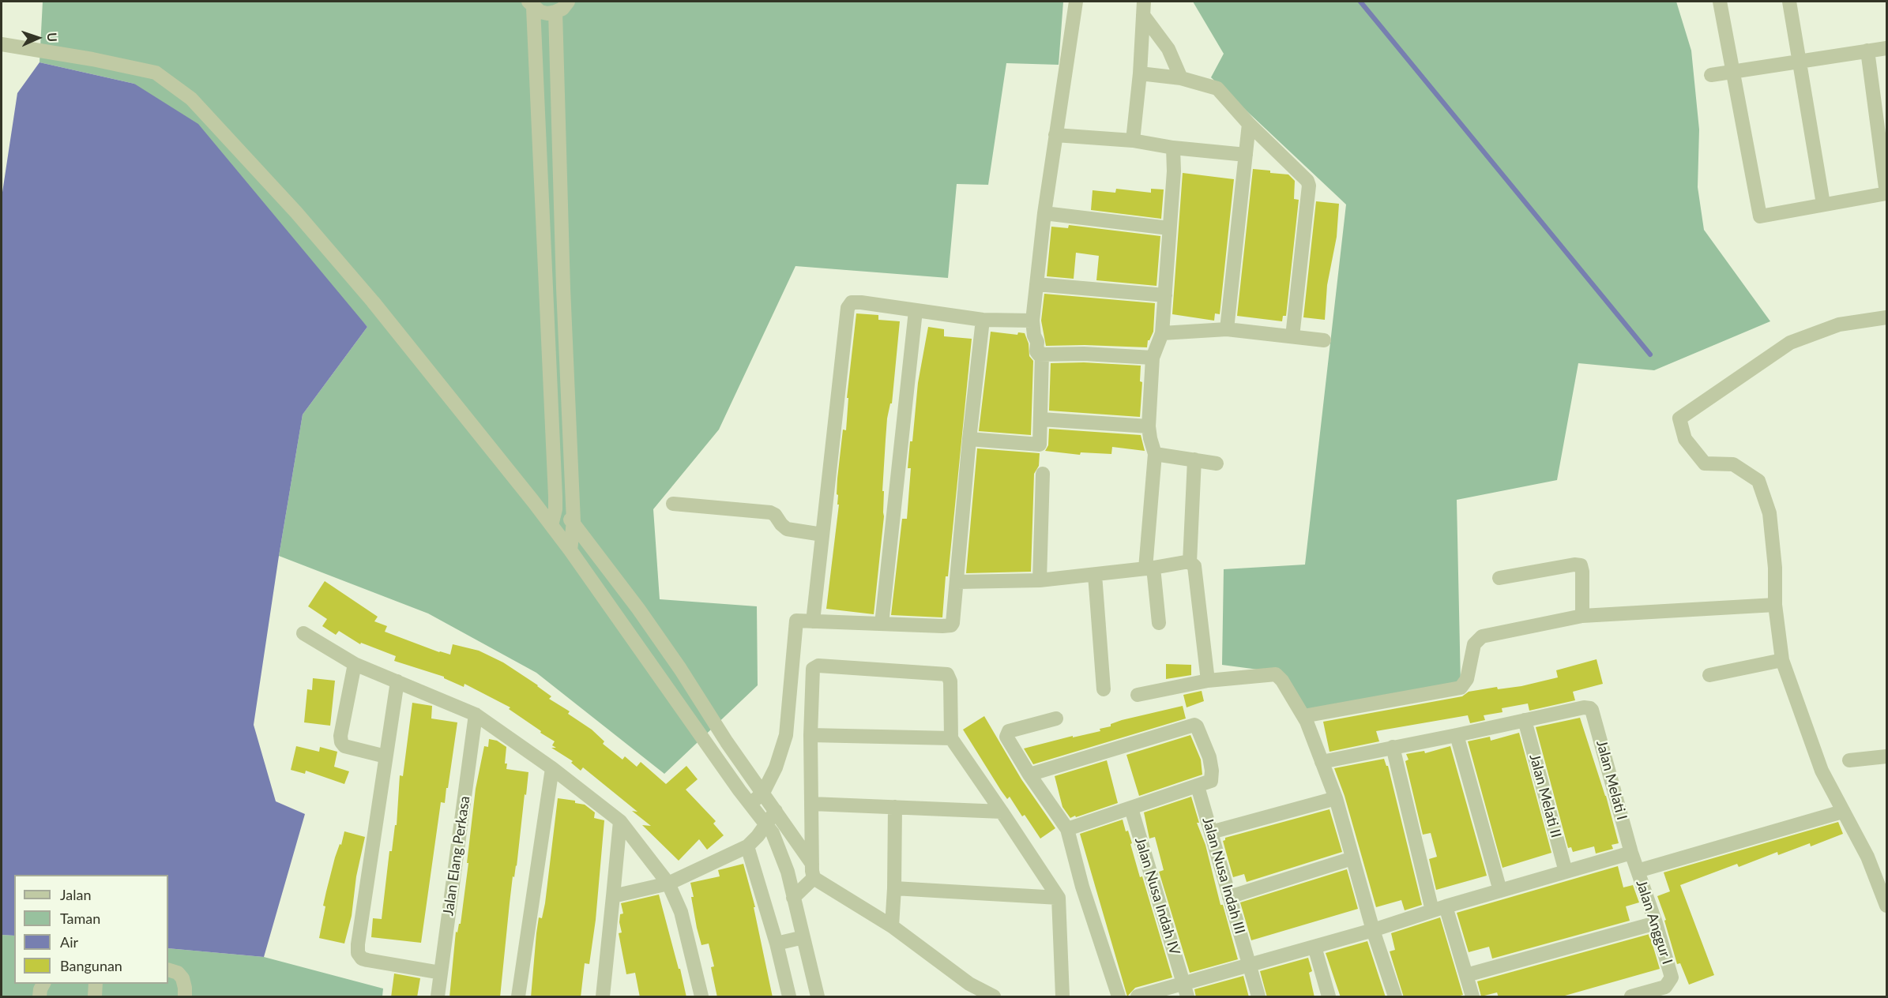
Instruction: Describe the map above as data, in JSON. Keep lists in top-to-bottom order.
{
  "streets": {
    "street": [
      "Jalan Melati I",
      "Jalan Melati II",
      "Jalan Elang Perkasa",
      "Jalan Nusa Indah III",
      "Jalan Nusa Indah IV",
      "Jalan Anggur I"
    ]
  },
  "crossings": [
    ["Jalan Melati I", "Jalan Melati II"],
    ["Jalan Melati I", "Jalan Anggur I"]
  ],
  "legend": [
    "Jalan",
    "Taman",
    "Air",
    "Bangunan"
  ],
  "north": "right"
}
